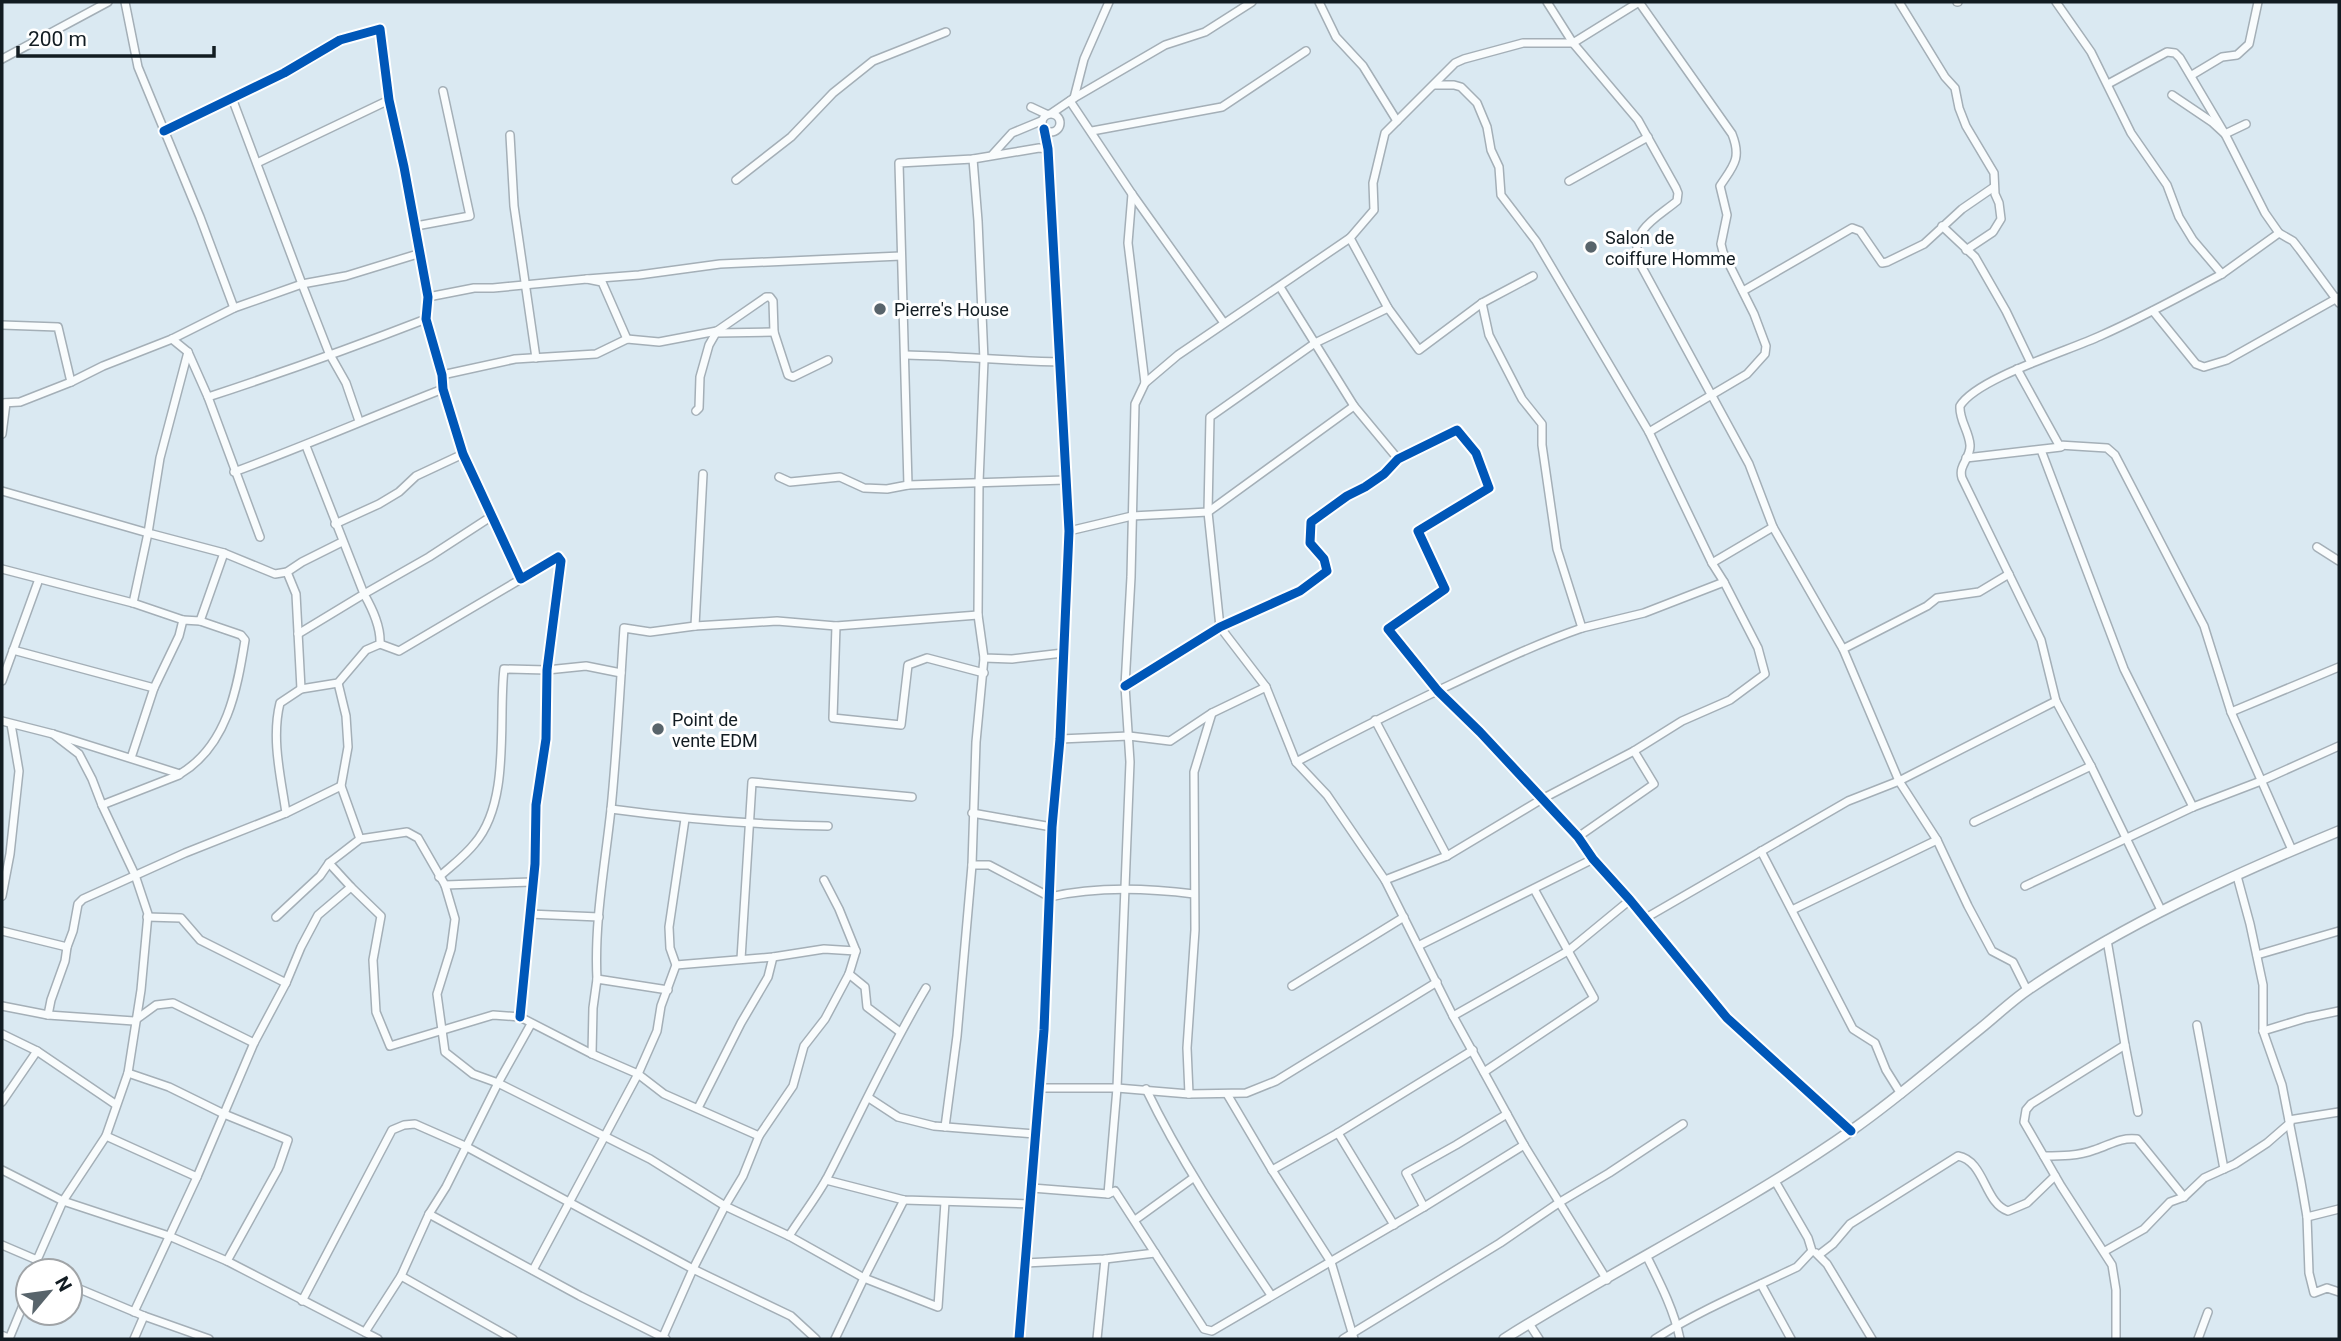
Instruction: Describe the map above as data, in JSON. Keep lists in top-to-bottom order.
{
  "places": ["Salon de coiffure Homme", "Pierre's House", "Point de vente EDM"],
  "scale_bar": "200 m",
  "north": "top right"
}
